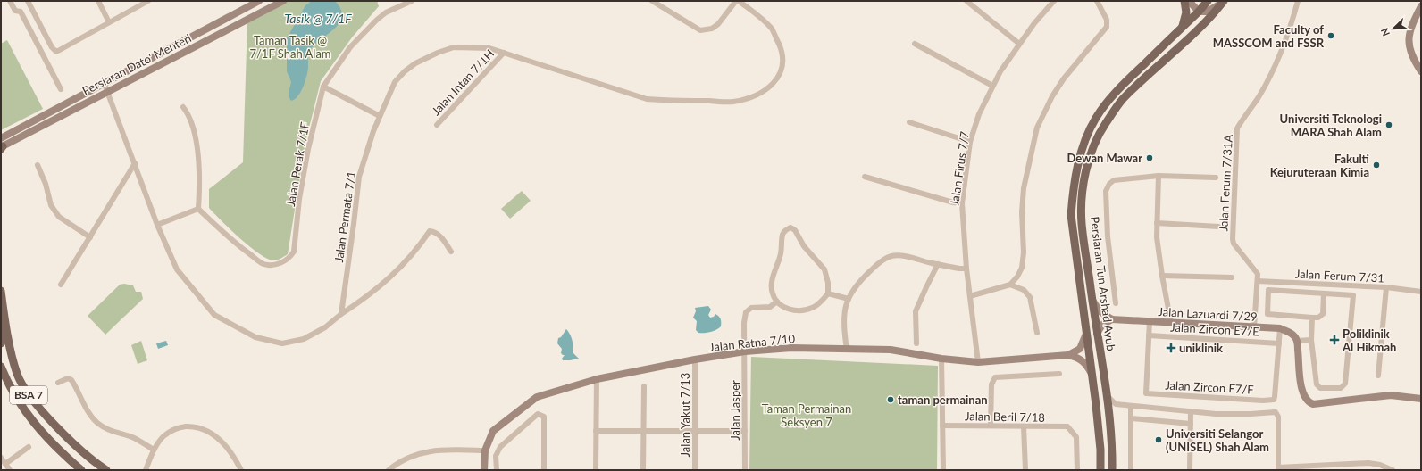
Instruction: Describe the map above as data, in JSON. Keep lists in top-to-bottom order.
{
  "streets": {
    "main road": ["Persiaran Tun Arshad Ayub", "BSA 7"],
    "street": [
      "Persiaran Dato' Menteri",
      "Jalan Intan 7/1H",
      "Jalan Perak 7/1F",
      "Jalan Firus 7/7",
      "Jalan Ferum 7/31A",
      "Jalan Permata 7/1",
      "Jalan Ferum 7/31",
      "Jalan Lazuardi 7/29",
      "Jalan Zircon E7/E",
      "Jalan Ratna 7/10",
      "Jalan Zircon F7/F",
      "Jalan Jasper",
      "Jalan Yakut 7/13",
      "Jalan Beril 7/18"
    ]
  },
  "crossings": [
    ["Jalan Intan 7/1H", "Jalan Permata 7/1"],
    ["Jalan Firus 7/7", "Jalan Ratna 7/10"],
    ["Jalan Ferum 7/31A", "Jalan Ferum 7/31"],
    ["Jalan Ferum 7/31A", "Jalan Lazuardi 7/29"],
    ["Jalan Lazuardi 7/29", "Jalan Zircon F7/F"],
    ["Jalan Zircon E7/E", "Jalan Zircon F7/F"],
    ["Jalan Ratna 7/10", "Jalan Jasper"],
    ["Jalan Ratna 7/10", "Jalan Yakut 7/13"]
  ],
  "water": ["Tasik @ 7/1F"],
  "parks": ["Taman Tasik @ 7/1F Shah Alam", "Taman Permainan Seksyen 7"],
  "places": {
    "other": [
      "Faculty of MASSCOM and FSSR",
      "Universiti Teknologi MARA Shah Alam",
      "Dewan Mawar",
      "Fakulti Kejuruteraan Kimia",
      "taman permainan",
      "Universiti Selangor (UNISEL) Shah Alam"
    ],
    "health": ["Poliklinik Al Hikmah", "uniklinik"]
  },
  "north": "bottom left"
}
